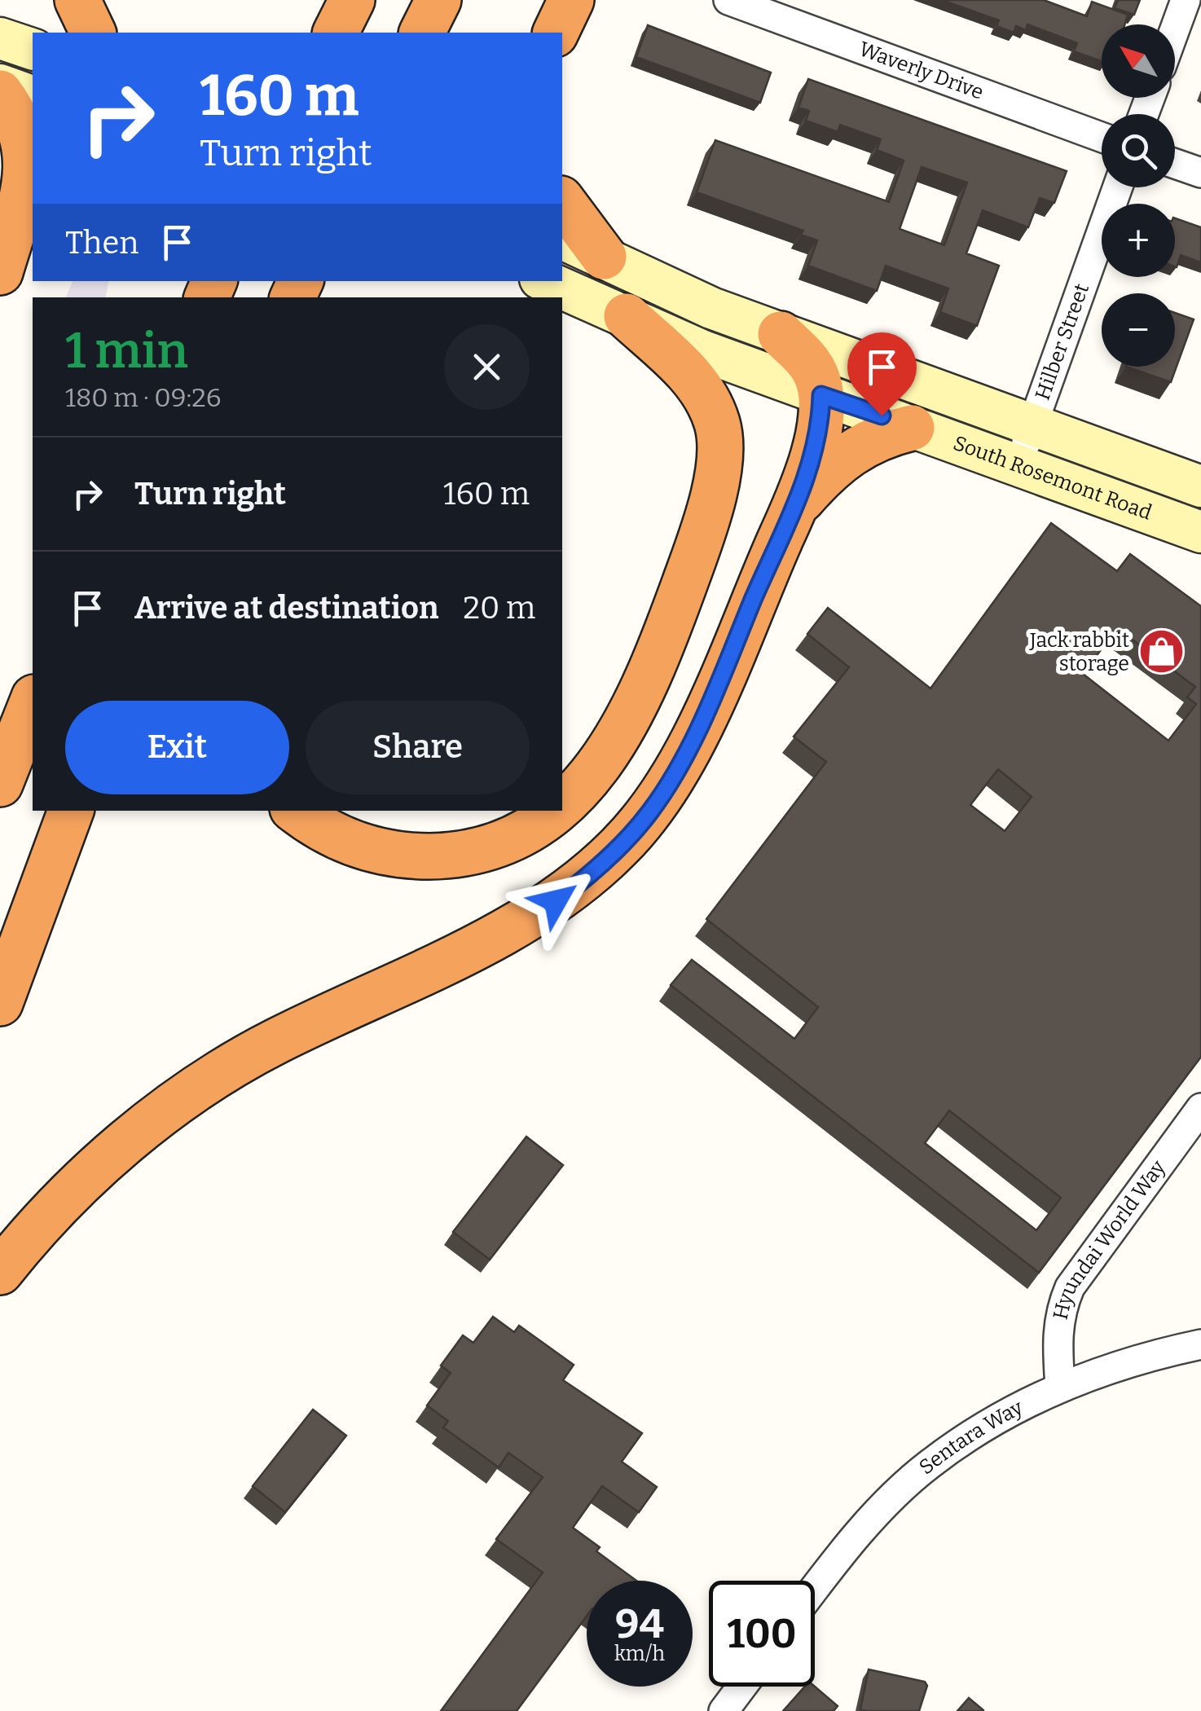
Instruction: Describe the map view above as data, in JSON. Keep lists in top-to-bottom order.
{
  "streets": {
    "main road": ["South Rosemont Road"],
    "street": [
      "Waverly Drive",
      "Hilber Street",
      "Hyundai World Way",
      "Sentara Way"
    ]
  },
  "crossings": [
    ["Hilber Street", "South Rosemont Road"],
    ["Hyundai World Way", "Sentara Way"]
  ],
  "places": {
    "shop": ["Jack rabbit storage"]
  },
  "north": "top left",
  "page": {
    "map_buttons": ["+", "−"],
    "turn": ["160 m", "Turn right"],
    "then": "Then",
    "heading": ["1 min", "180 m · 09:26"],
    "list": [
      {
        "name": "Turn right",
        "value": "160 m"
      },
      {
        "name": "Arrive at destination",
        "value": "20 m"
      }
    ],
    "buttons": ["Exit", "Share"],
    "speed": "94 km/h",
    "limit": "100"
  }
}
